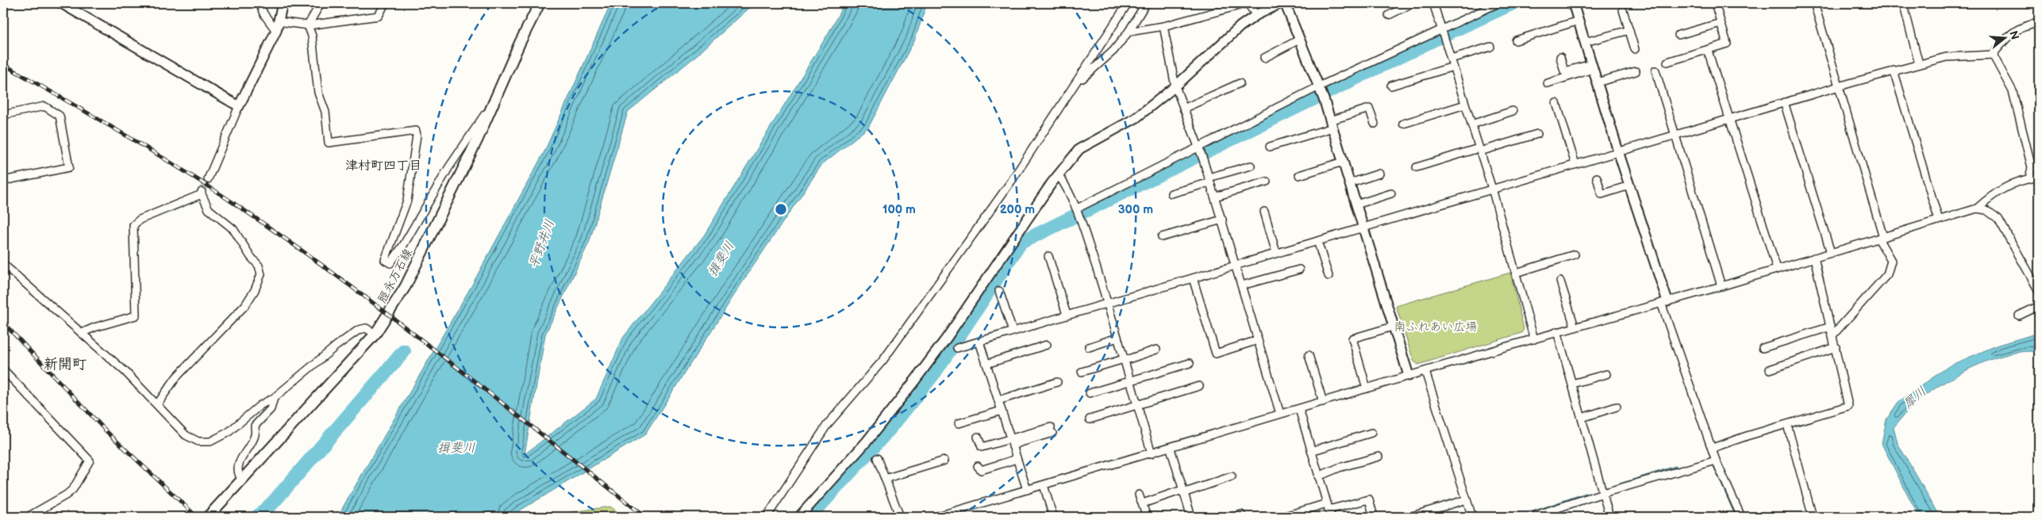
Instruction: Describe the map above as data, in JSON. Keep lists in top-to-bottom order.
{
  "streets": {
    "main road": ["脛永万石線"]
  },
  "districts": ["津村町四丁目", "新開町"],
  "water": ["平野井川", "揖斐川", "犀川"],
  "parks": ["南ふれあい広場"],
  "north": "right",
  "rings": ["100 m", "200 m", "300 m"]
}
